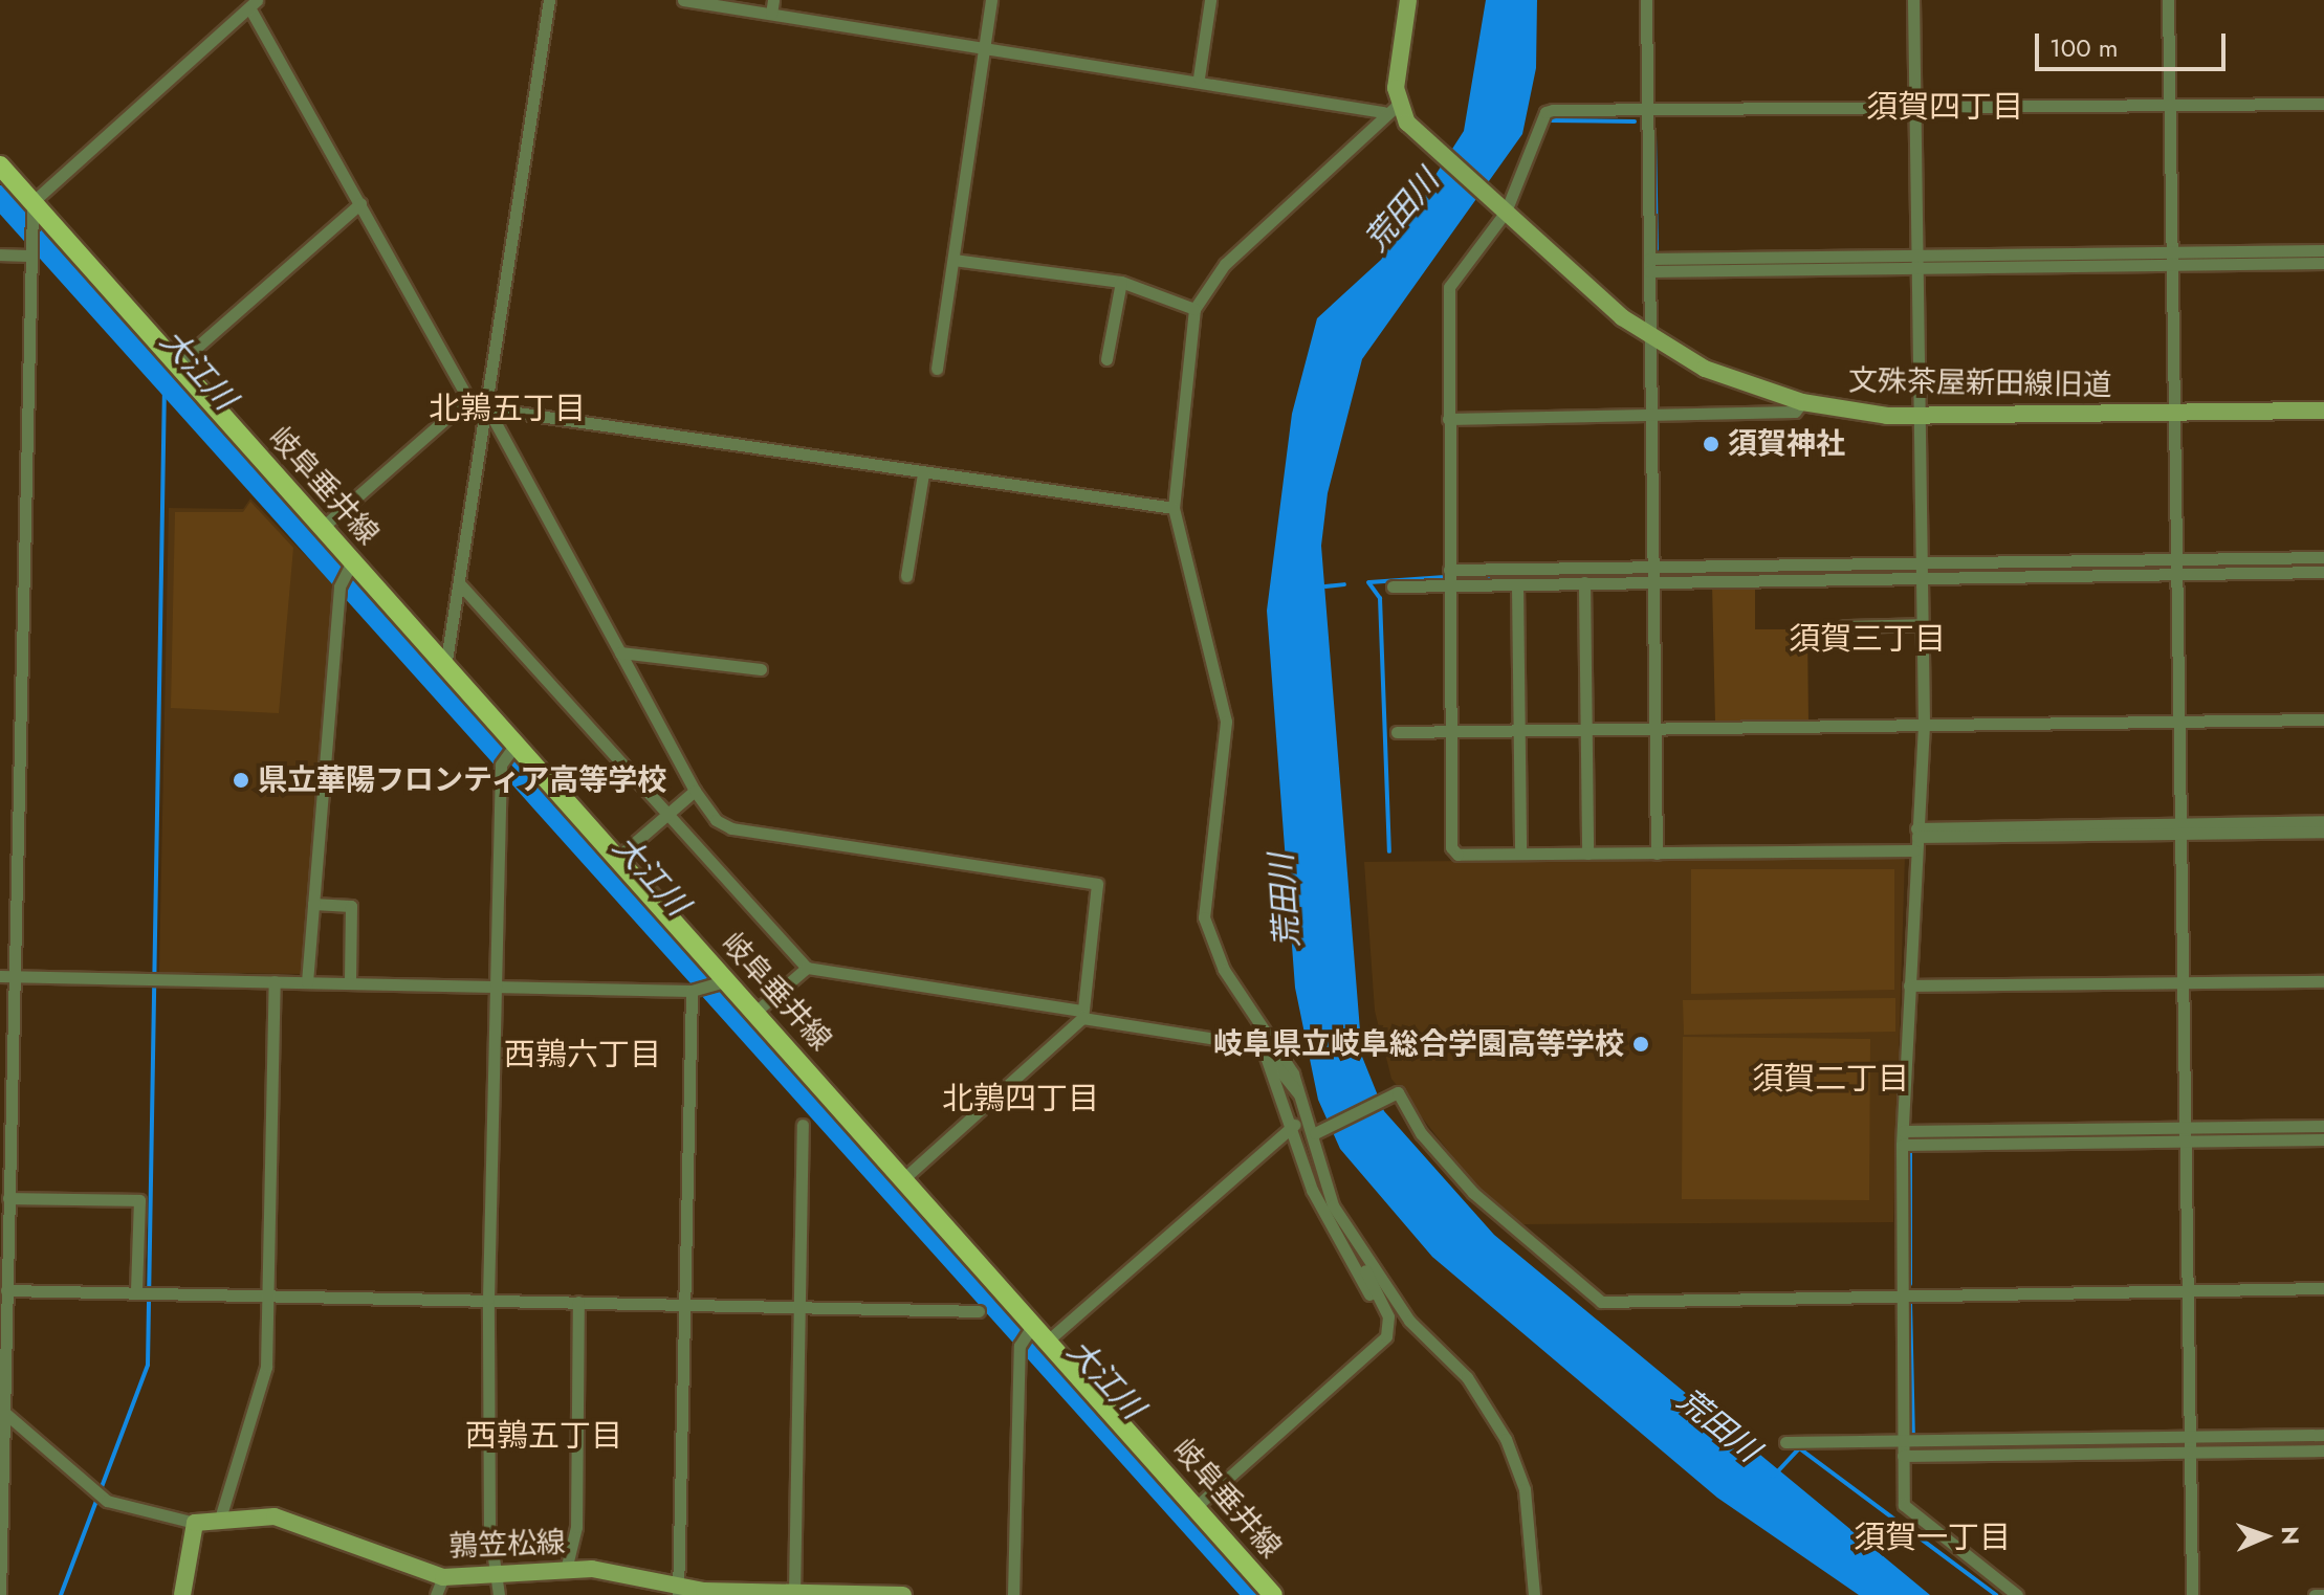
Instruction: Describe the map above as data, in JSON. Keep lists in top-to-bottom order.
{
  "streets": {
    "main road": ["岐阜垂井線"],
    "street": ["文殊茶屋新田線旧道", "鶉笠松線"]
  },
  "districts": [
    "須賀四丁目",
    "北鶉五丁目",
    "須賀三丁目",
    "西鶉六丁目",
    "須賀二丁目",
    "北鶉四丁目",
    "西鶉五丁目",
    "須賀一丁目"
  ],
  "water": ["荒田川", "大江川"],
  "places": ["須賀神社", "県立華陽フロンティア高等学校", "岐阜県立岐阜総合学園高等学校"],
  "scale_bar": "100 m",
  "north": "right"
}
